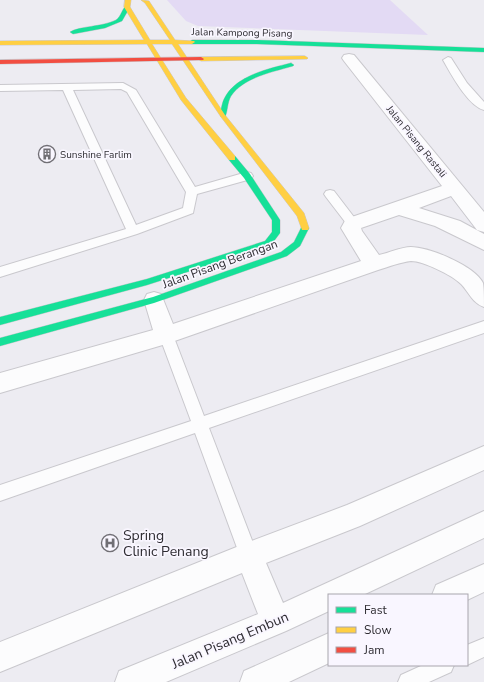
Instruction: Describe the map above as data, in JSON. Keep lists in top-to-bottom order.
{
  "streets": {
    "street": [
      "Jalan Kampong Pisang",
      "Jalan Pisang Rastali",
      "Jalan Pisang Berangan",
      "Jalan Pisang Embun"
    ]
  },
  "crossings": [
    ["Jalan Kampong Pisang", "Jalan Pisang Berangan"]
  ],
  "places": {
    "building": ["Sunshine Farlim"],
    "hospital": ["Spring Clinic Penang"]
  },
  "legend": ["Fast", "Slow", "Jam"]
}
